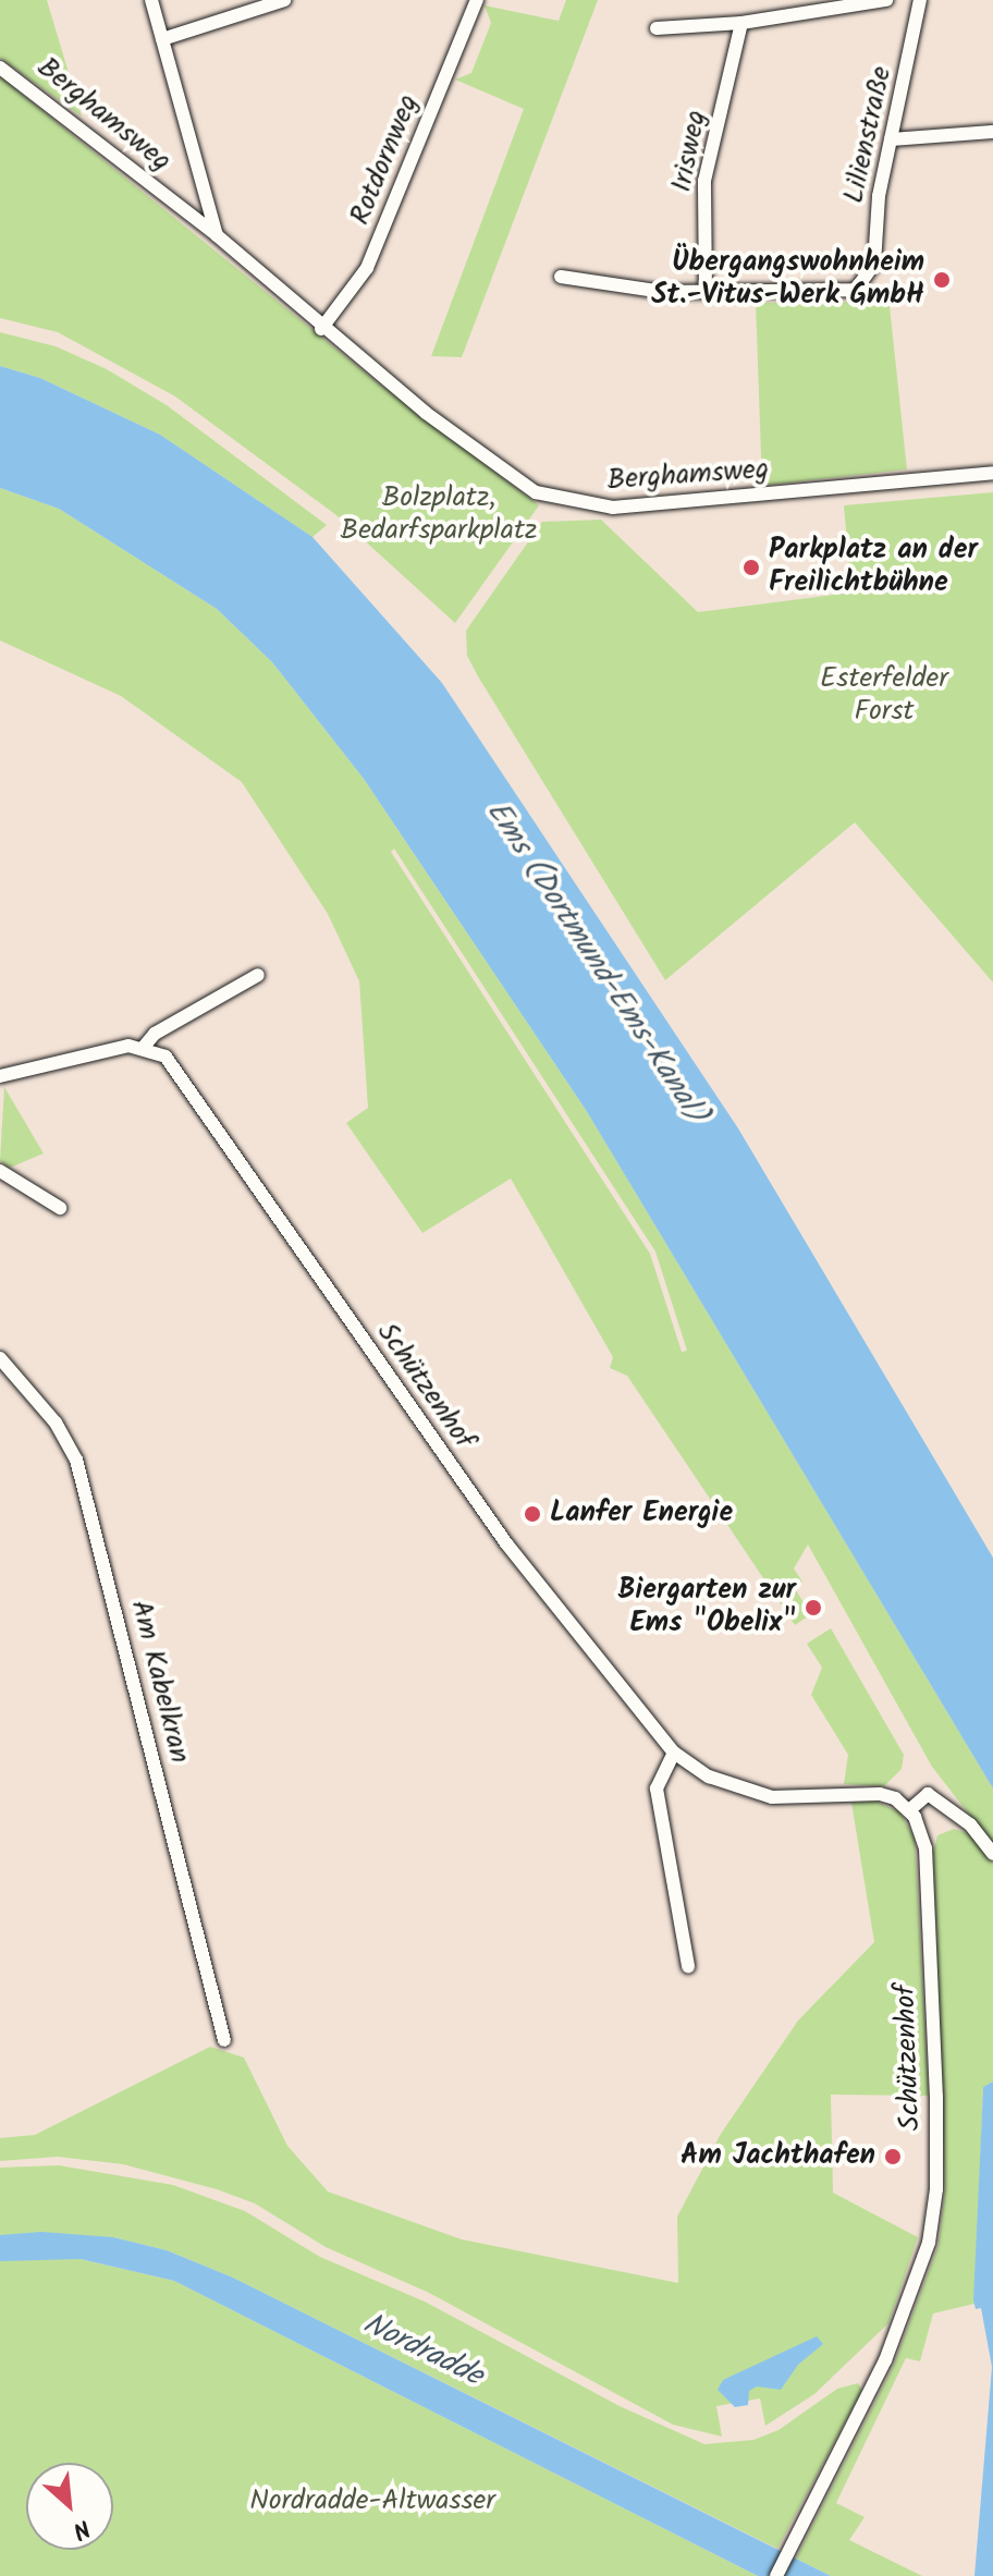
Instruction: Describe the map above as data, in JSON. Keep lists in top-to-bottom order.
{
  "streets": {
    "street": [
      "Berghamsweg",
      "Lilienstraße",
      "Irisweg",
      "Rotdornweg",
      "Schützenhof",
      "Am Kabelkran"
    ]
  },
  "crossings": [
    ["Berghamsweg", "Rotdornweg"],
    ["Lilienstraße", "Irisweg"]
  ],
  "water": ["Ems (Dortmund-Ems-Kanal)", "Nordradde"],
  "parks": ["Bolzplatz, Bedarfsparkplatz", "Esterfelder Forst", "Nordradde-Altwasser"],
  "places": [
    "Übergangswohnheim St.-Vitus-Werk GmbH",
    "Parkplatz an der Freilichtbühne",
    "Lanfer Energie",
    "Biergarten zur Ems \"Obelix\"",
    "Am Jachthafen"
  ],
  "north": "bottom right"
}
